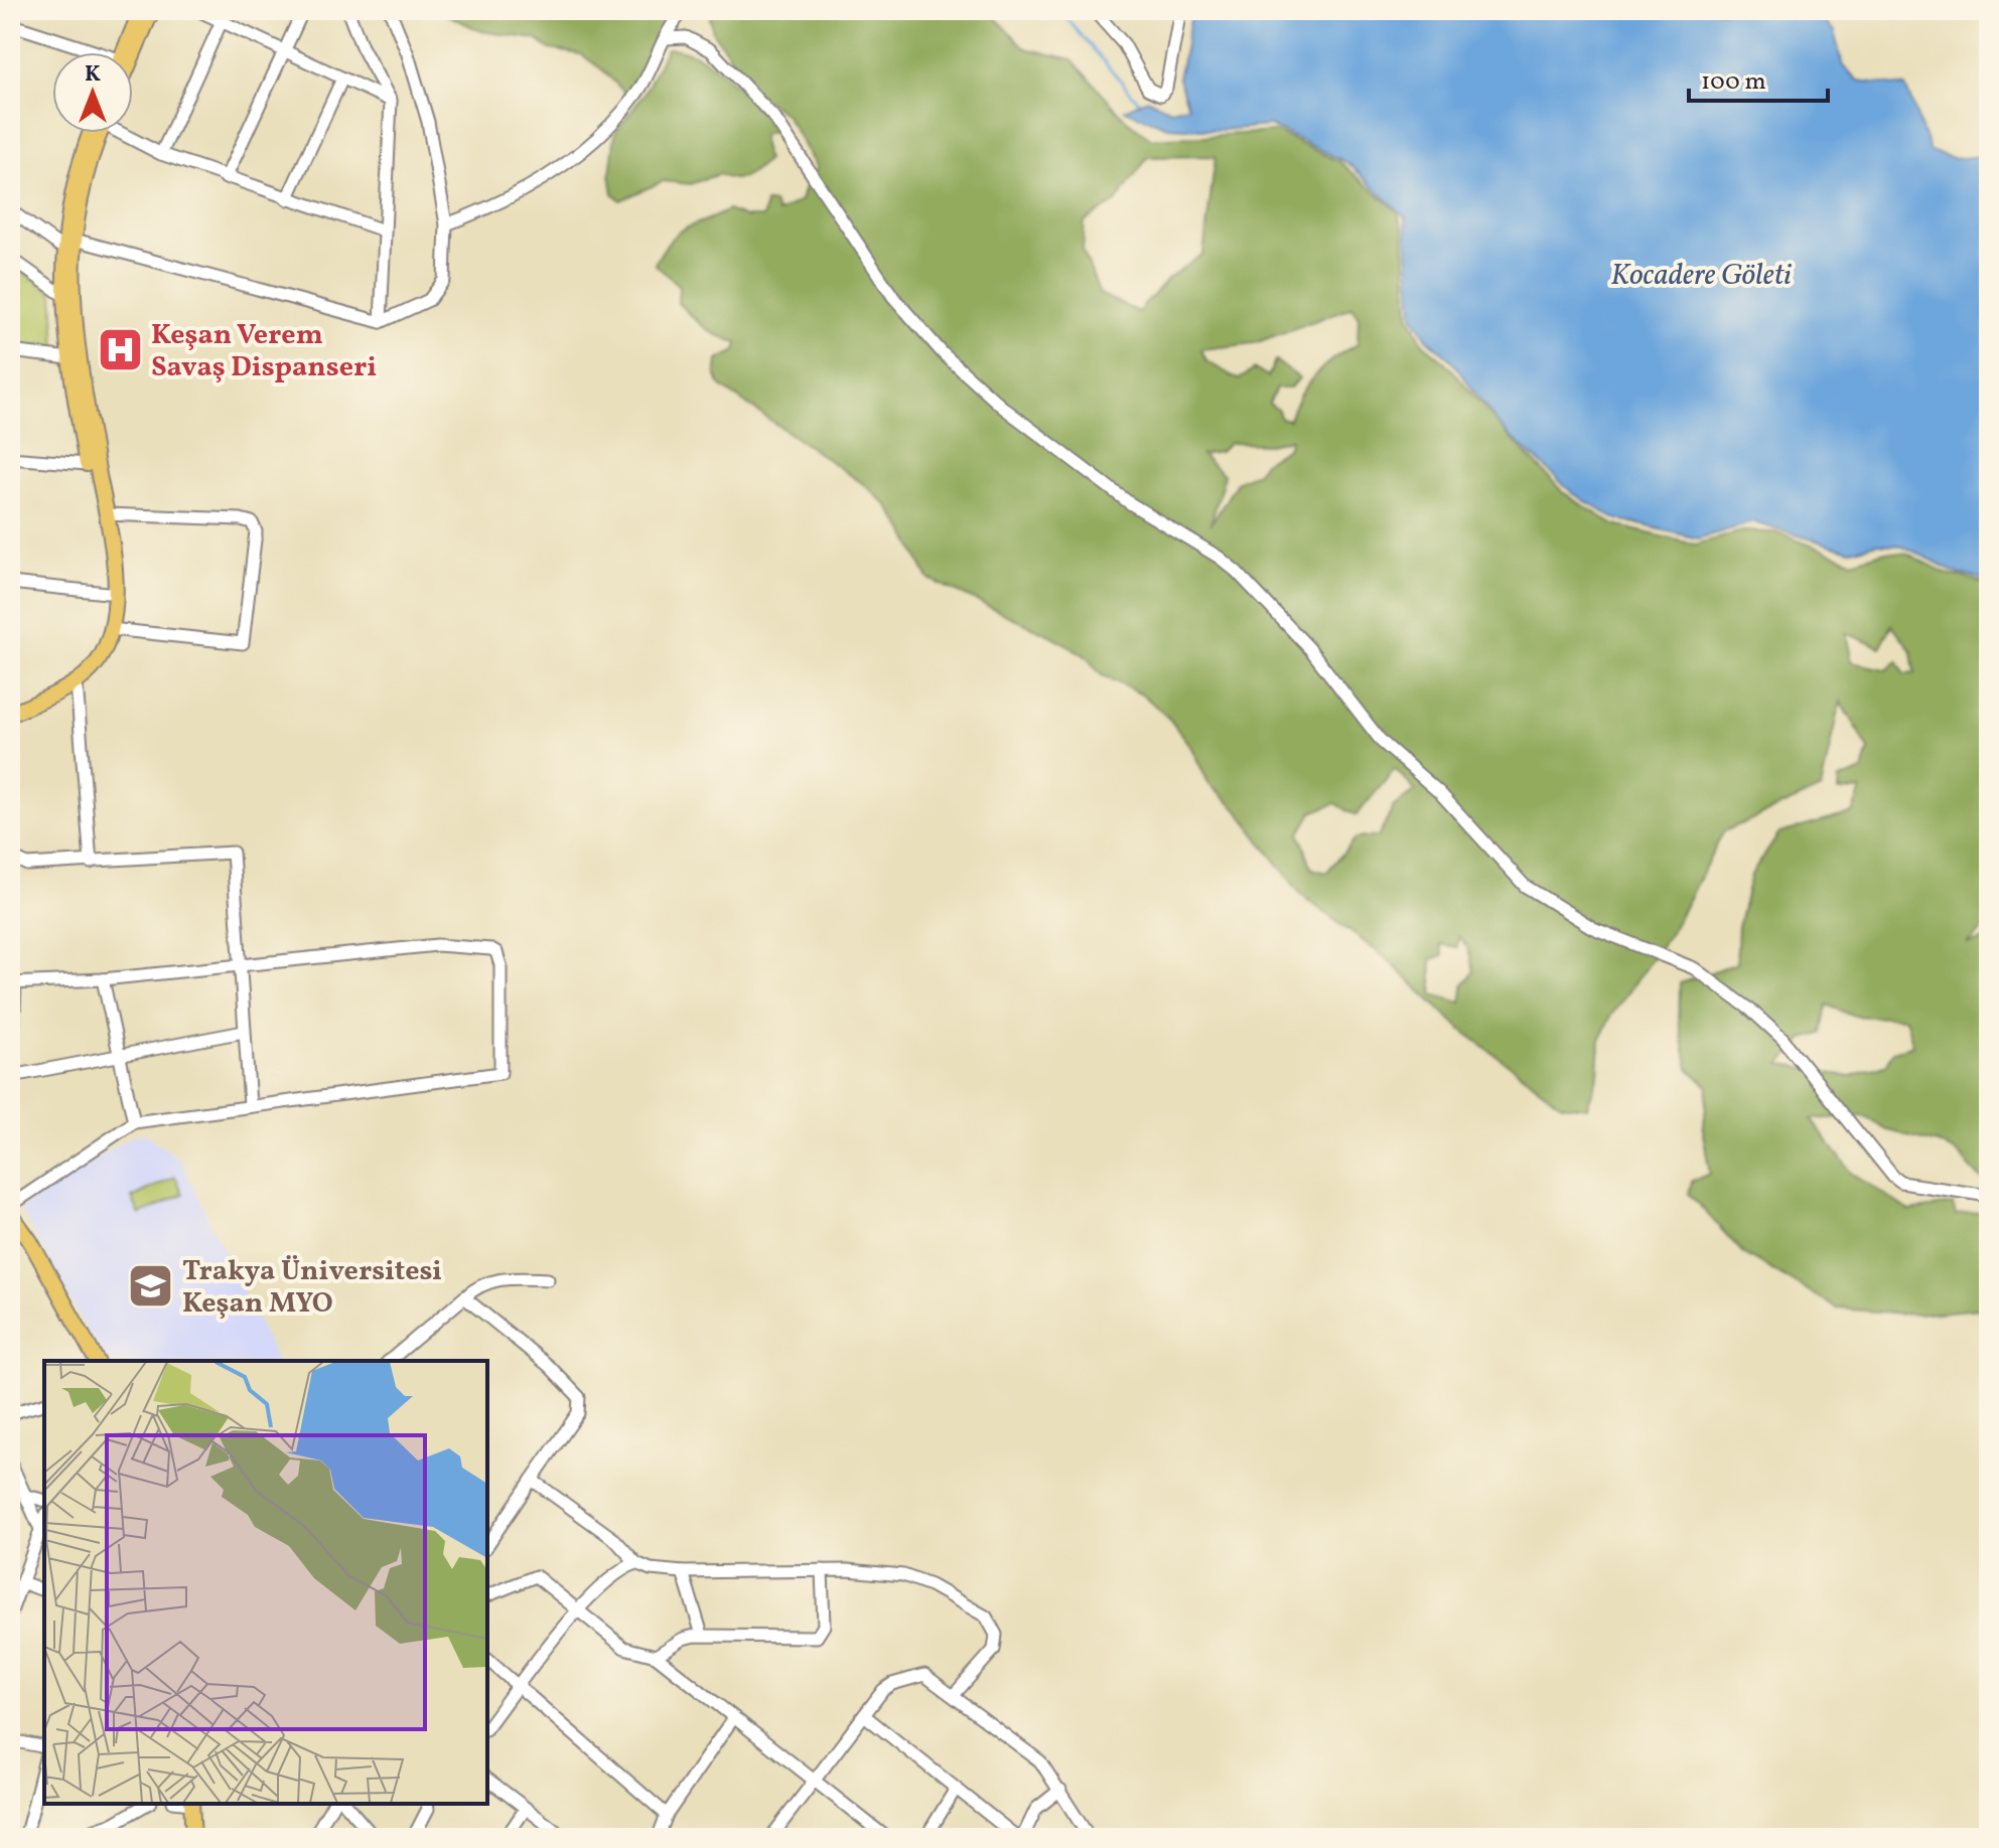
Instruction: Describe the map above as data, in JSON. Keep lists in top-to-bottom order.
{
  "water": ["Kocadere Göleti"],
  "places": {
    "hospital": ["Keşan Verem Savaş Dispanseri"],
    "school or university": ["Trakya Üniversitesi Keşan MYO"]
  },
  "scale_bar": "100 m",
  "north": "top"
}
